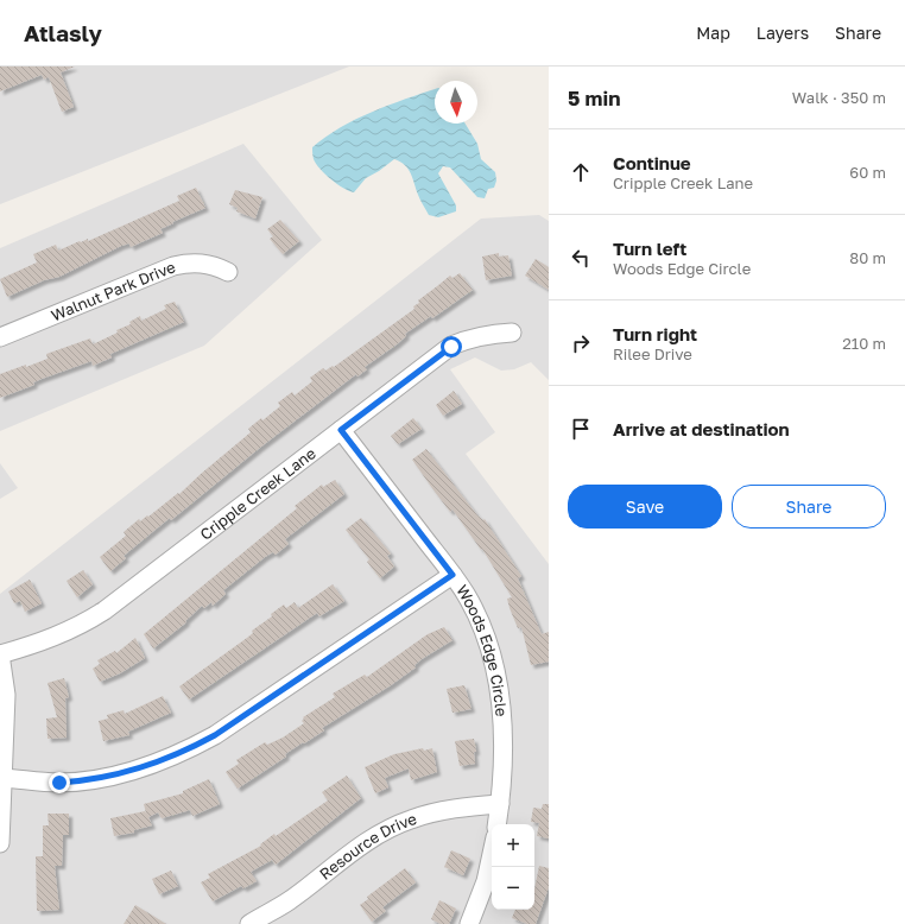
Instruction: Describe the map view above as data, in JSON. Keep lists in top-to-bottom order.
{
  "streets": {
    "street": [
      "Walnut Park Drive",
      "Cripple Creek Lane",
      "Woods Edge Circle",
      "Resource Drive"
    ]
  },
  "crossings": [
    ["Cripple Creek Lane", "Woods Edge Circle"],
    ["Woods Edge Circle", "Resource Drive"]
  ],
  "north": "bottom",
  "page": {
    "header": "Atlasly",
    "nav": ["Map", "Layers", "Share"],
    "heading": ["5 min", "Walk · 350 m"],
    "list": [
      ["Continue", "Cripple Creek Lane", "60 m"],
      ["Turn left", "Woods Edge Circle", "80 m"],
      ["Turn right", "Rilee Drive", "210 m"],
      "Arrive at destination"
    ],
    "buttons": ["Save", "Share"],
    "map_buttons": ["+", "−"]
  }
}
